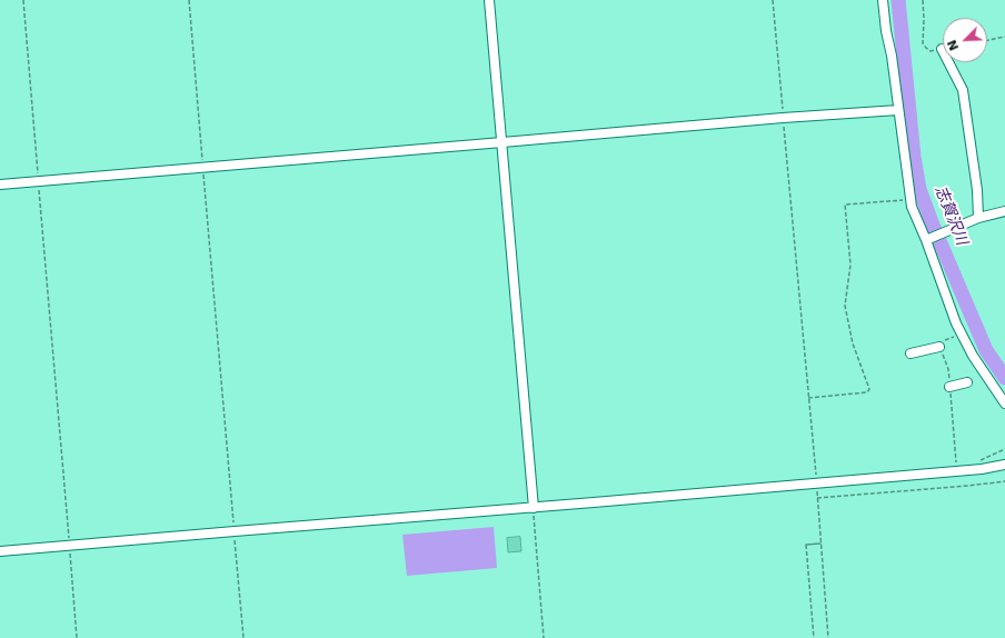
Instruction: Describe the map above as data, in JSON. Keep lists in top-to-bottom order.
{
  "water": ["志賀沢川"],
  "north": "bottom left"
}
